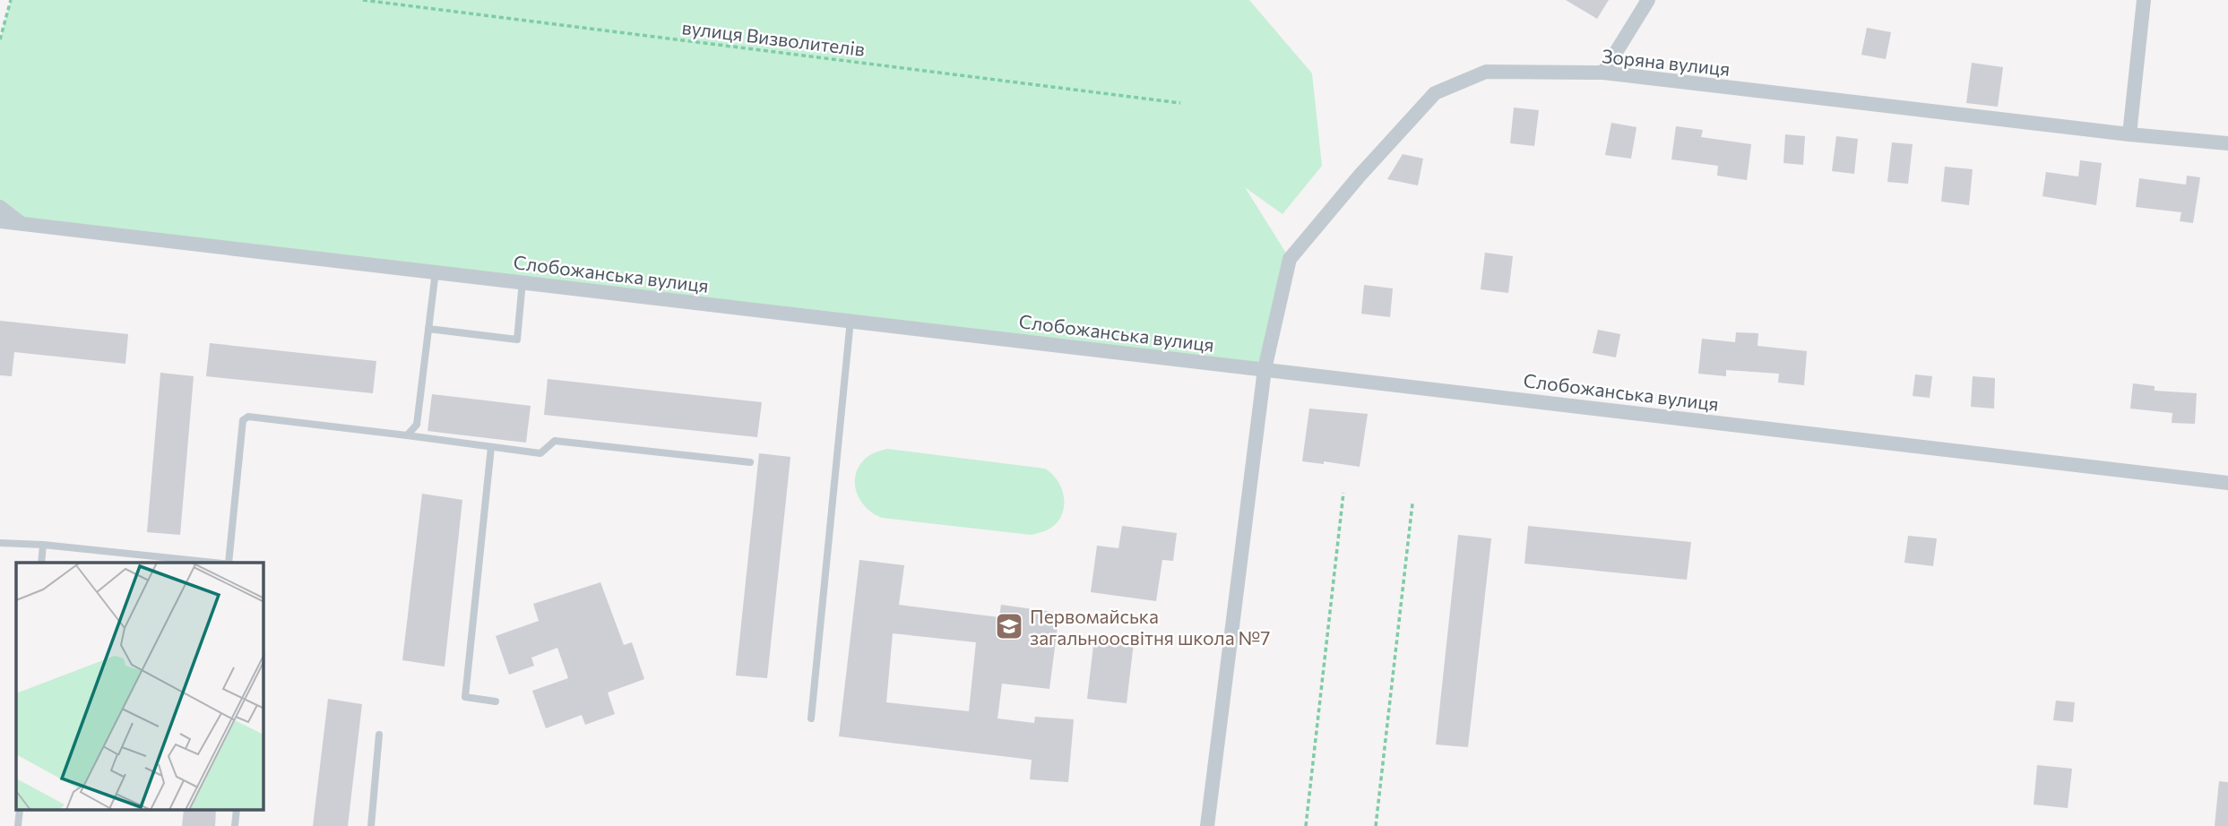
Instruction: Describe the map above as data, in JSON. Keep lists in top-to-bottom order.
{
  "streets": {
    "street": ["Зоряна вулиця", "Слобожанська вулиця"],
    "path": ["вулиця Визволителів"]
  },
  "crossings": [
    ["Зоряна вулиця", "Слобожанська вулиця"]
  ],
  "places": {
    "school or university": ["Первомайська загальноосвітня школа №7"]
  }
}
